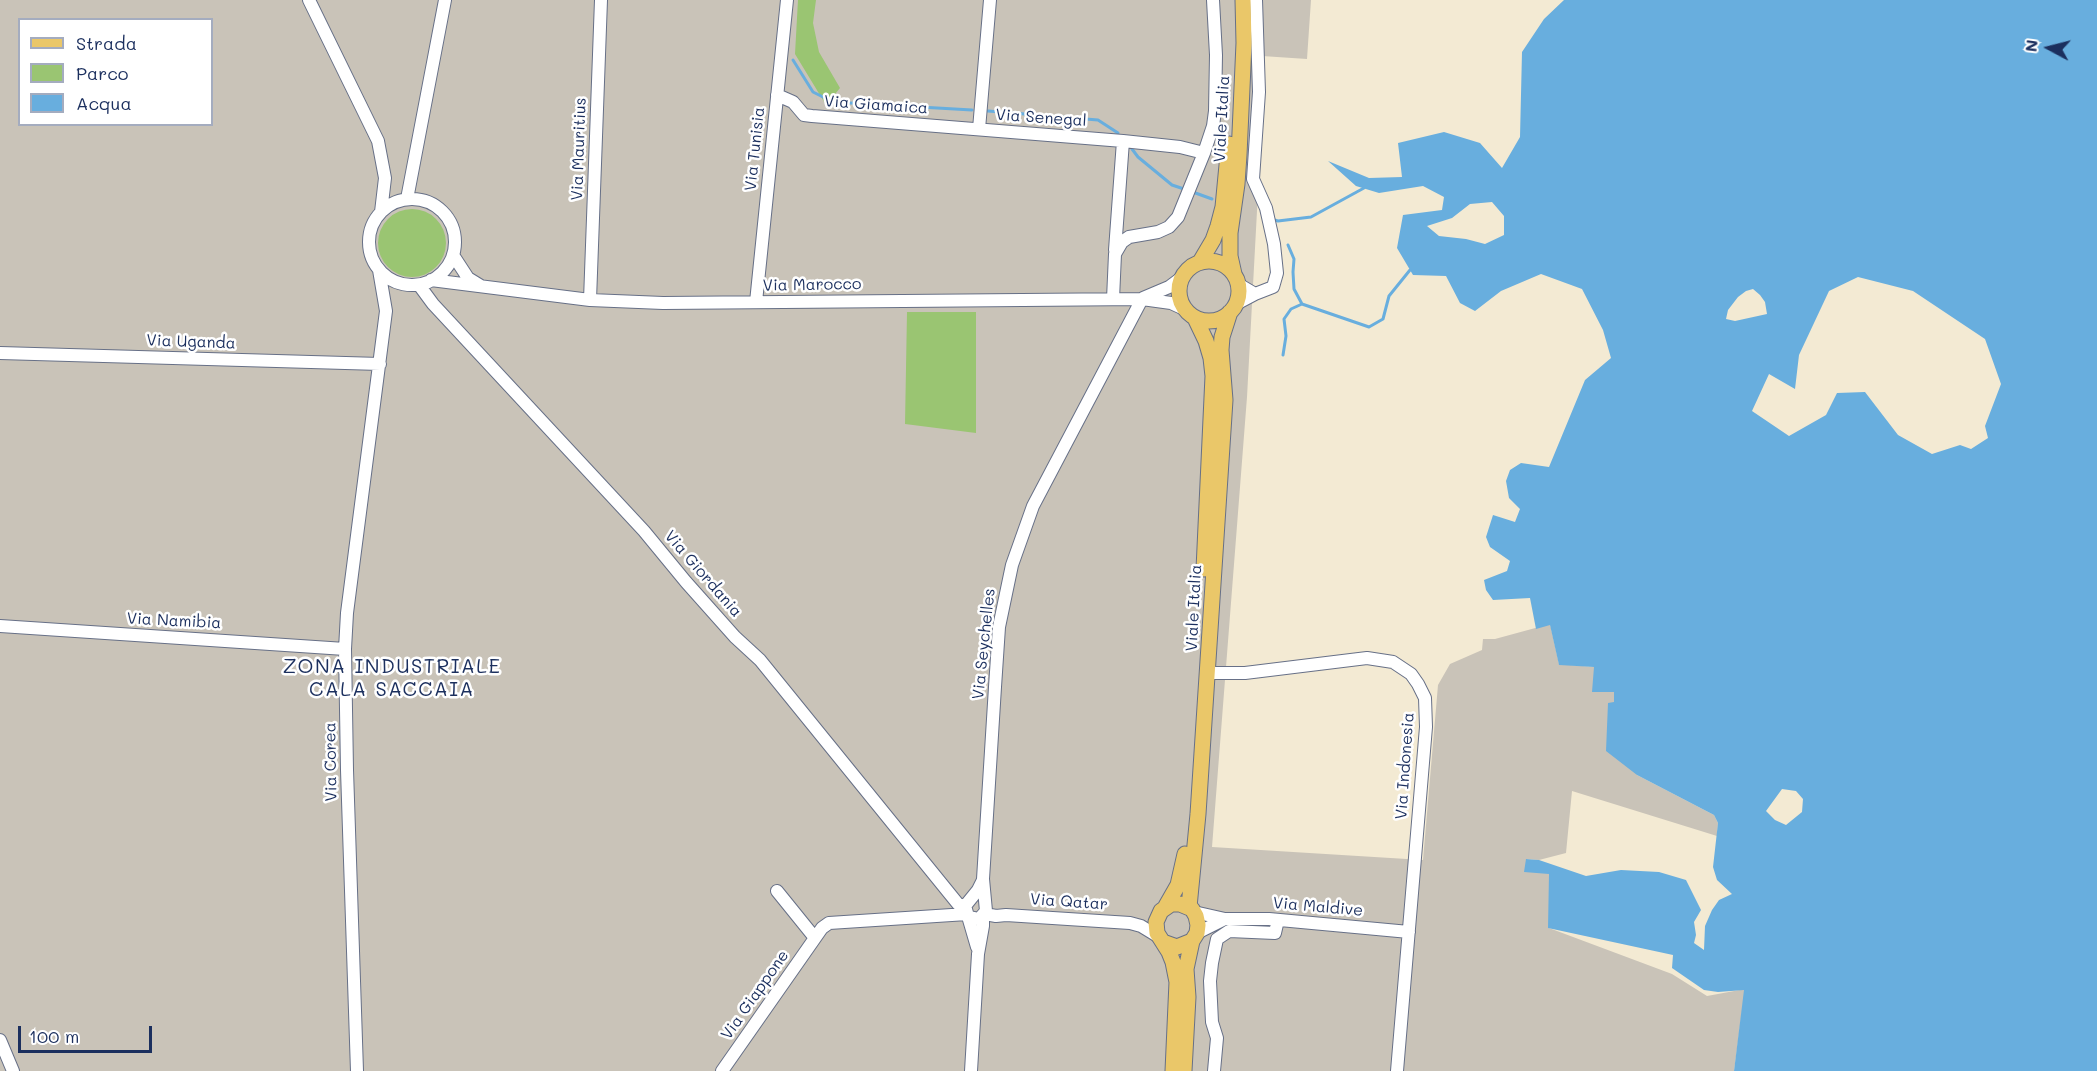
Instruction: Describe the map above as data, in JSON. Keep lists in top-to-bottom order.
{
  "streets": {
    "main road": ["Viale Italia"],
    "street": [
      "Via Giamaica",
      "Via Senegal",
      "Via Mauritius",
      "Via Tunisia",
      "Via Marocco",
      "Via Uganda",
      "Via Giordania",
      "Via Namibia",
      "Via Seychelles",
      "Via Corea",
      "Via Indonesia",
      "Via Qatar",
      "Via Maldive",
      "Via Giappone"
    ]
  },
  "crossings": [
    ["Via Giamaica", "Via Senegal"],
    ["Via Giamaica", "Via Tunisia"],
    ["Viale Italia", "Via Marocco"],
    ["Viale Italia", "Via Indonesia"],
    ["Viale Italia", "Via Maldive"],
    ["Via Mauritius", "Via Marocco"],
    ["Via Tunisia", "Via Marocco"],
    ["Via Marocco", "Via Giordania"],
    ["Via Marocco", "Via Seychelles"],
    ["Via Uganda", "Via Corea"],
    ["Via Giordania", "Via Seychelles"],
    ["Via Giordania", "Via Qatar"],
    ["Via Giordania", "Via Giappone"],
    ["Via Namibia", "Via Corea"],
    ["Via Seychelles", "Via Qatar"],
    ["Via Seychelles", "Via Giappone"],
    ["Via Indonesia", "Via Maldive"],
    ["Via Qatar", "Via Giappone"]
  ],
  "districts": ["ZONA INDUSTRIALE CALA SACCAIA"],
  "legend": ["Strada", "Parco", "Acqua"],
  "scale_bar": "100 m",
  "north": "left"
}
